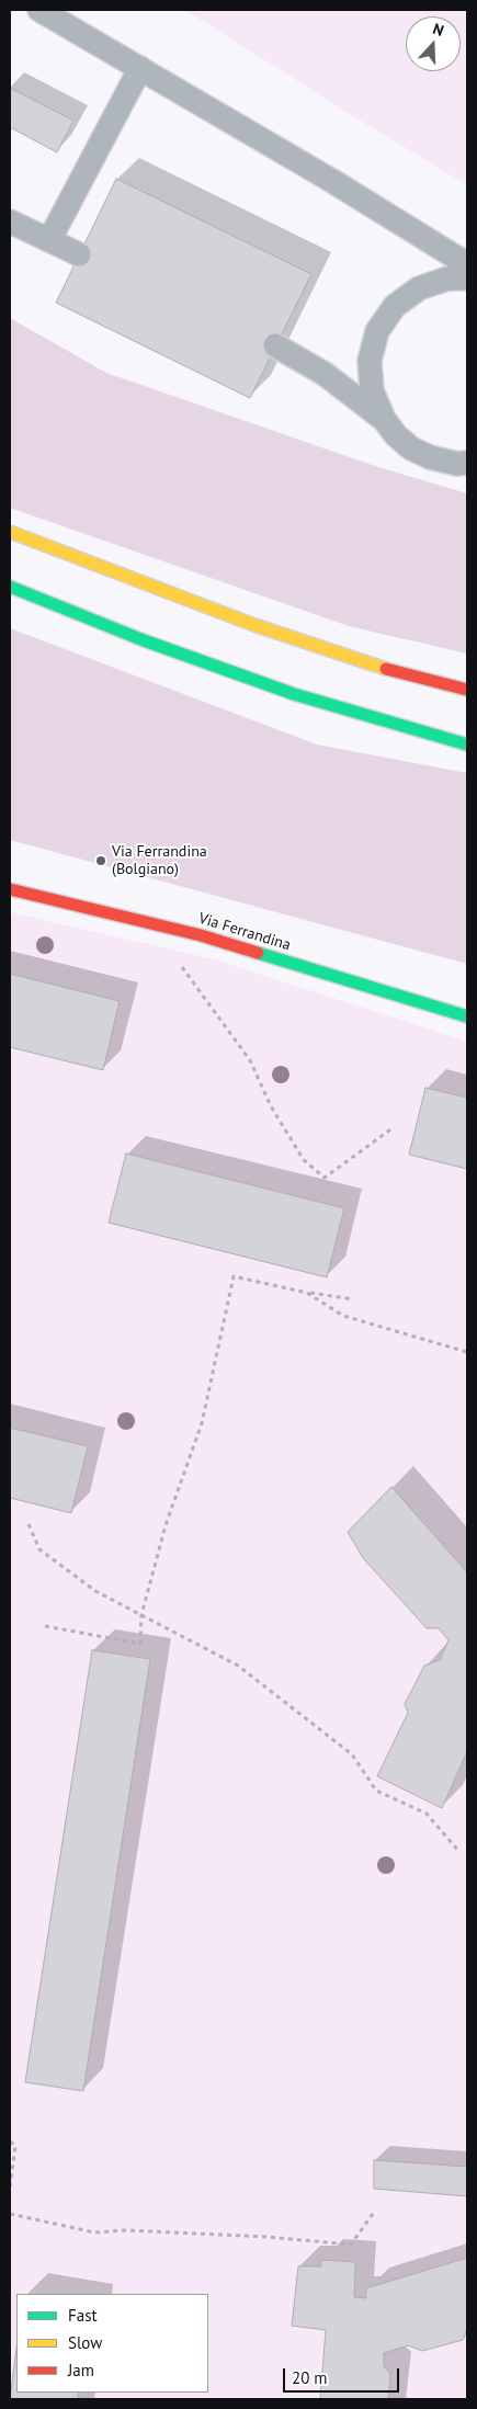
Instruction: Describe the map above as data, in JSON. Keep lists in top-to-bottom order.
{
  "streets": {
    "main road": ["Via Ferrandina"]
  },
  "places": ["Via Ferrandina (Bolgiano)"],
  "legend": ["Fast", "Slow", "Jam"],
  "scale_bar": "20 m",
  "north": "top"
}
